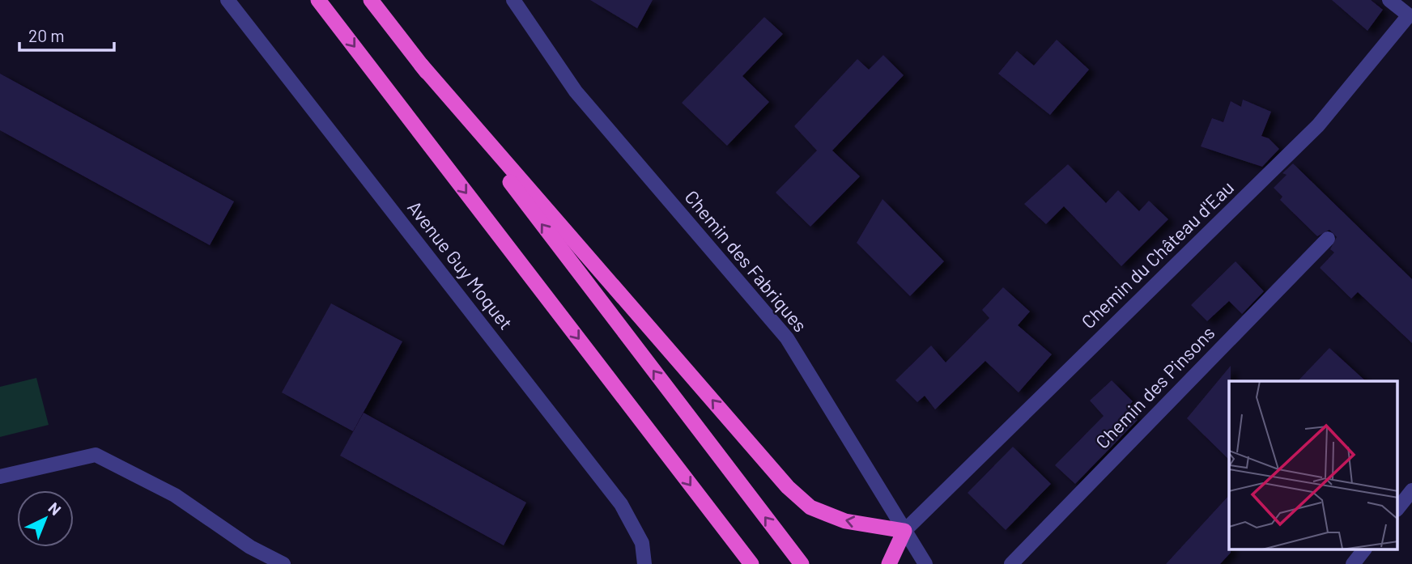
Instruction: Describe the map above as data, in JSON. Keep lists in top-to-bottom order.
{
  "streets": {
    "street": [
      "Chemin du Château d'Eau",
      "Chemin des Fabriques",
      "Avenue Guy Moquet",
      "Chemin des Pinsons"
    ]
  },
  "crossings": [
    ["Chemin du Château d'Eau", "Chemin des Fabriques"]
  ],
  "scale_bar": "20 m",
  "north": "top right"
}
